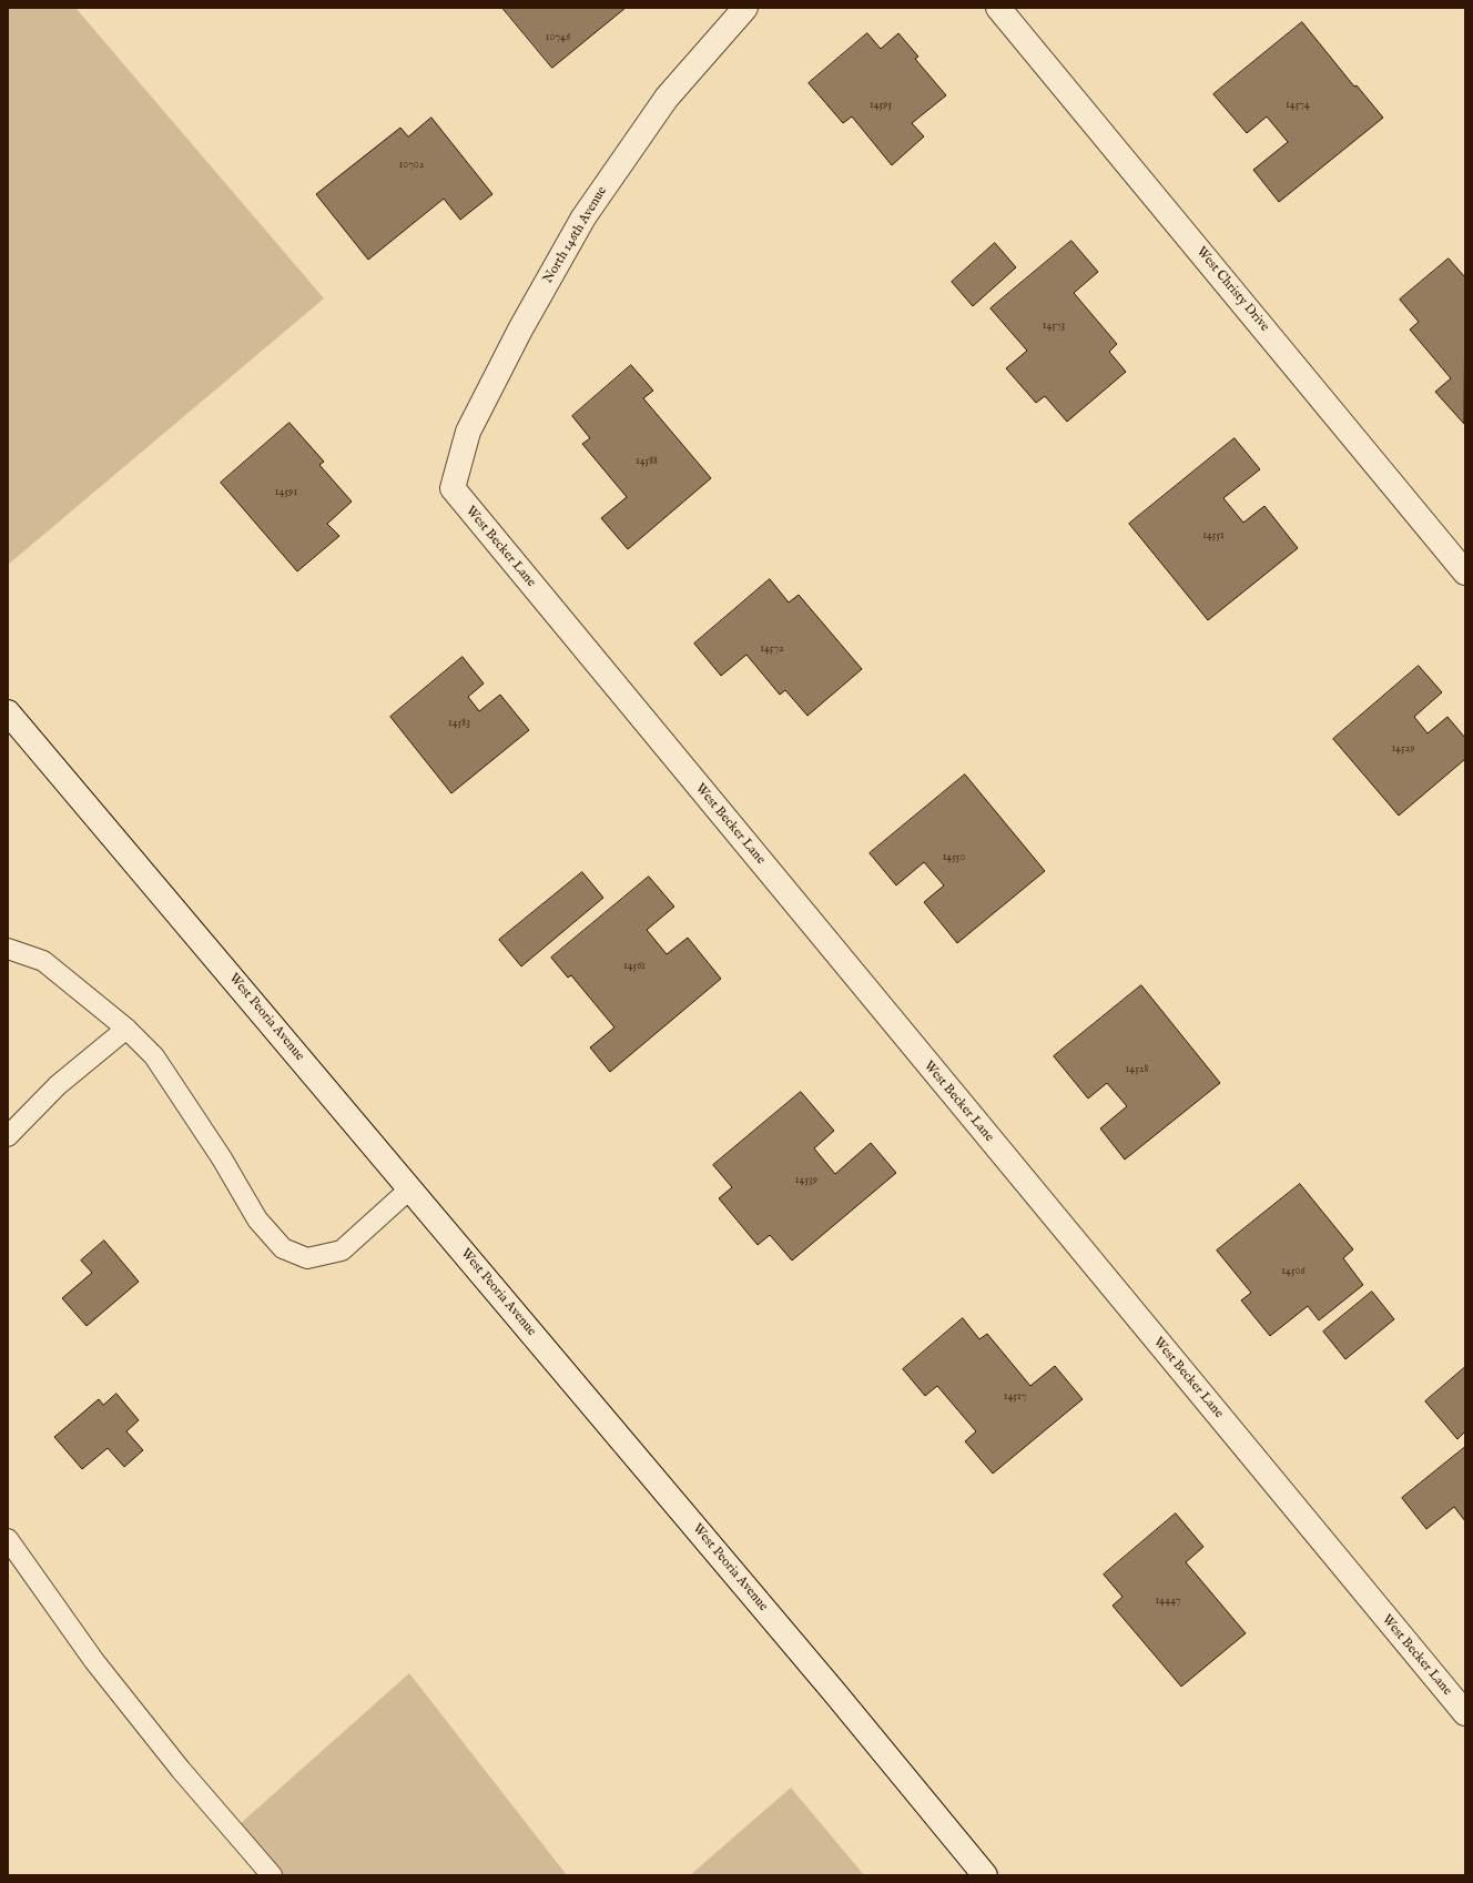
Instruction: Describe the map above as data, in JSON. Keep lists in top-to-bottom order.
{
  "streets": {
    "street": [
      "North 146th Avenue",
      "West Christy Drive",
      "West Becker Lane",
      "West Peoria Avenue"
    ]
  },
  "crossings": [
    ["North 146th Avenue", "West Becker Lane"]
  ],
  "house_numbers": [
    "10746",
    "14595",
    "14574",
    "10702",
    "14573",
    "14588",
    "14591",
    "14551",
    "14572",
    "14583",
    "14529",
    "14550",
    "14561",
    "14528",
    "14539",
    "14506",
    "14517",
    "14447"
  ]
}
